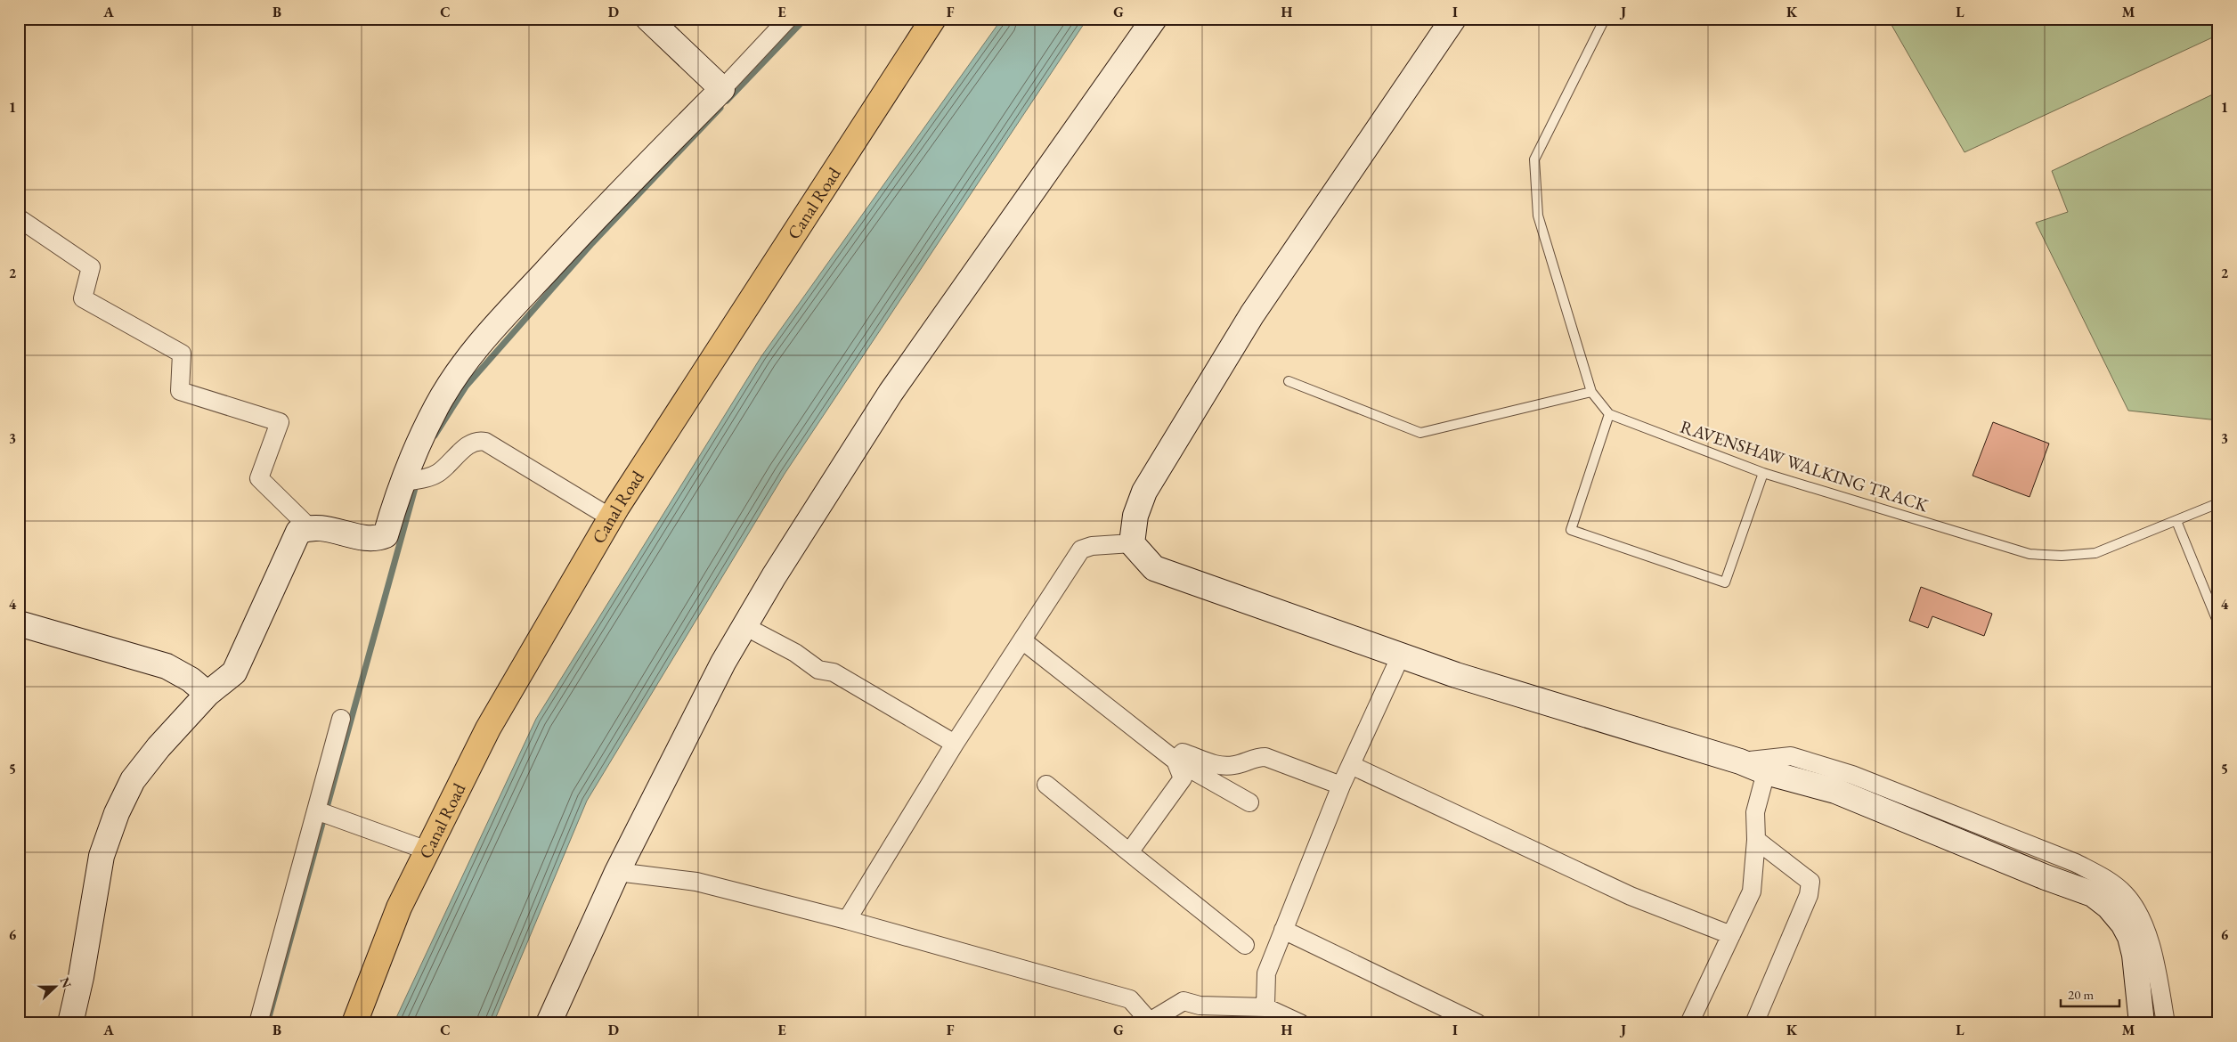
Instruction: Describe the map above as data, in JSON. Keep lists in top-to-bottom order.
{
  "streets": {
    "main road": ["Canal Road"],
    "lane": ["RAVENSHAW WALKING TRACK"]
  },
  "scale_bar": "20 m",
  "north": "right",
  "grid": {
    "columns": [
      "A",
      "B",
      "C",
      "D",
      "E",
      "F",
      "G",
      "H",
      "I",
      "J",
      "K",
      "L",
      "M"
    ],
    "rows": [
      "1",
      "2",
      "3",
      "4",
      "5",
      "6"
    ]
  }
}
